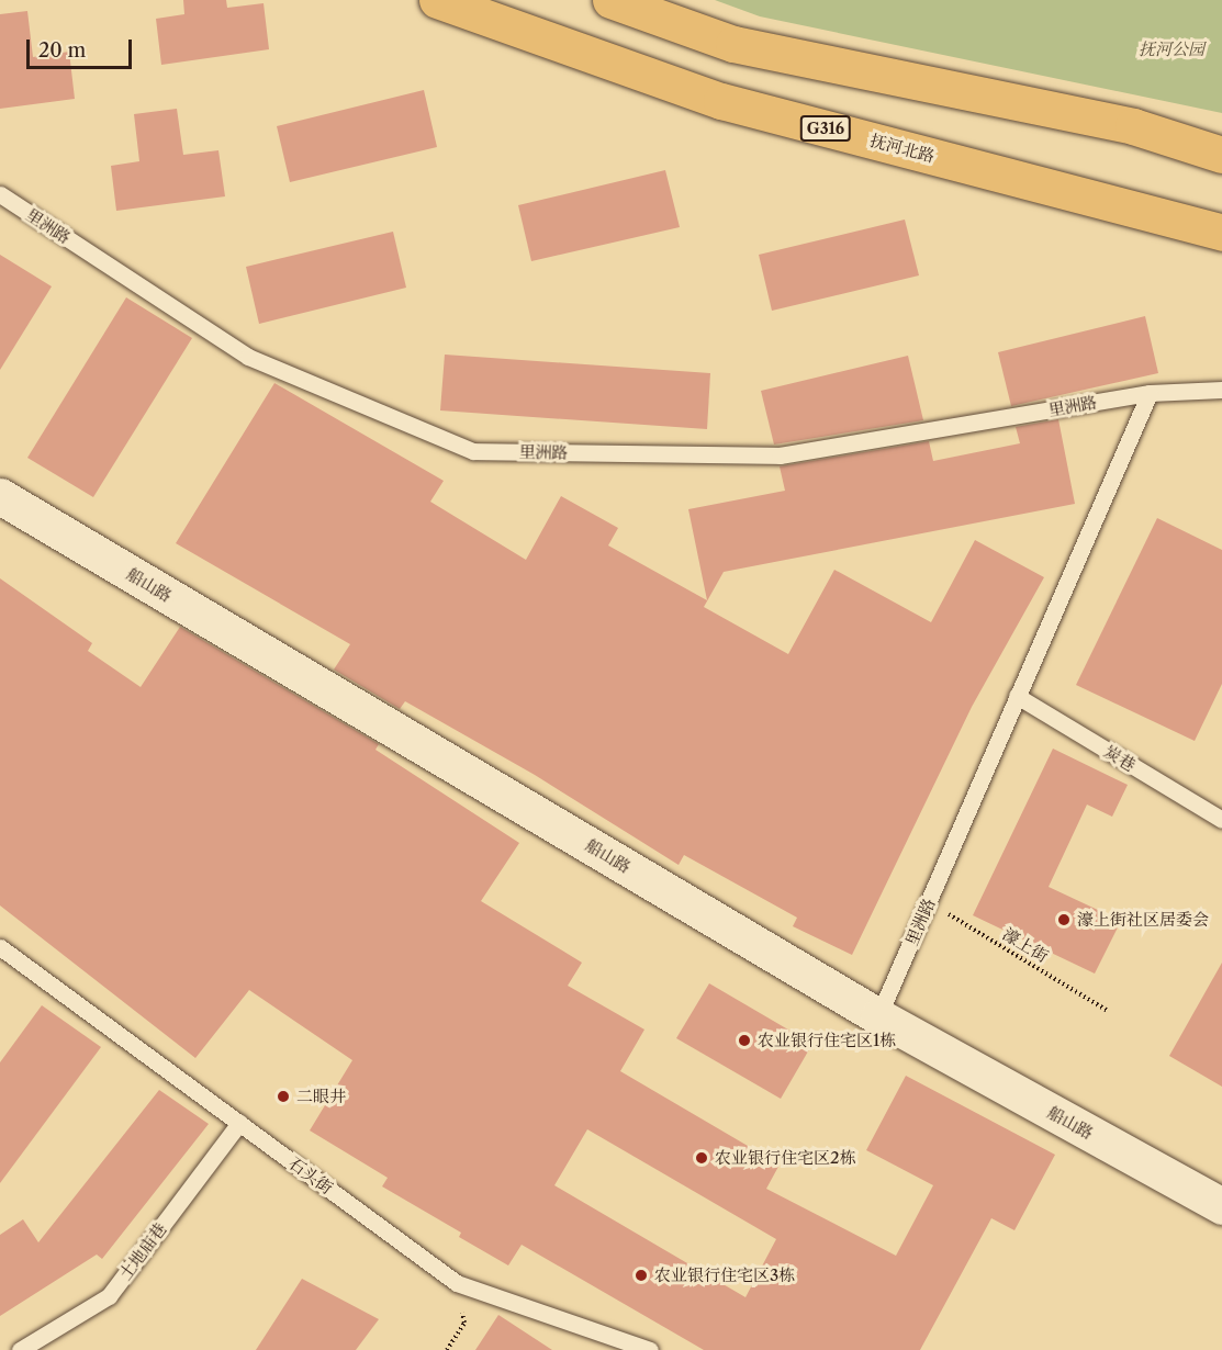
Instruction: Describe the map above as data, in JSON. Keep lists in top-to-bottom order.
{
  "streets": {
    "main road": ["G316", "抚河北路"],
    "street": ["船山路"],
    "lane": [
      "里洲路",
      "炭巷",
      "石头街",
      "土地庙巷"
    ],
    "path": ["濠上街"]
  },
  "crossings": [
    ["里洲路", "船山路"],
    ["里洲路", "炭巷"],
    ["里洲路", "濠上街"],
    ["石头街", "土地庙巷"]
  ],
  "parks": ["抚河公园"],
  "places": [
    "濠上街社区居委会",
    "农业银行住宅区1栋",
    "二眼井",
    "农业银行住宅区2栋",
    "农业银行住宅区3栋"
  ],
  "scale_bar": "20 m"
}
